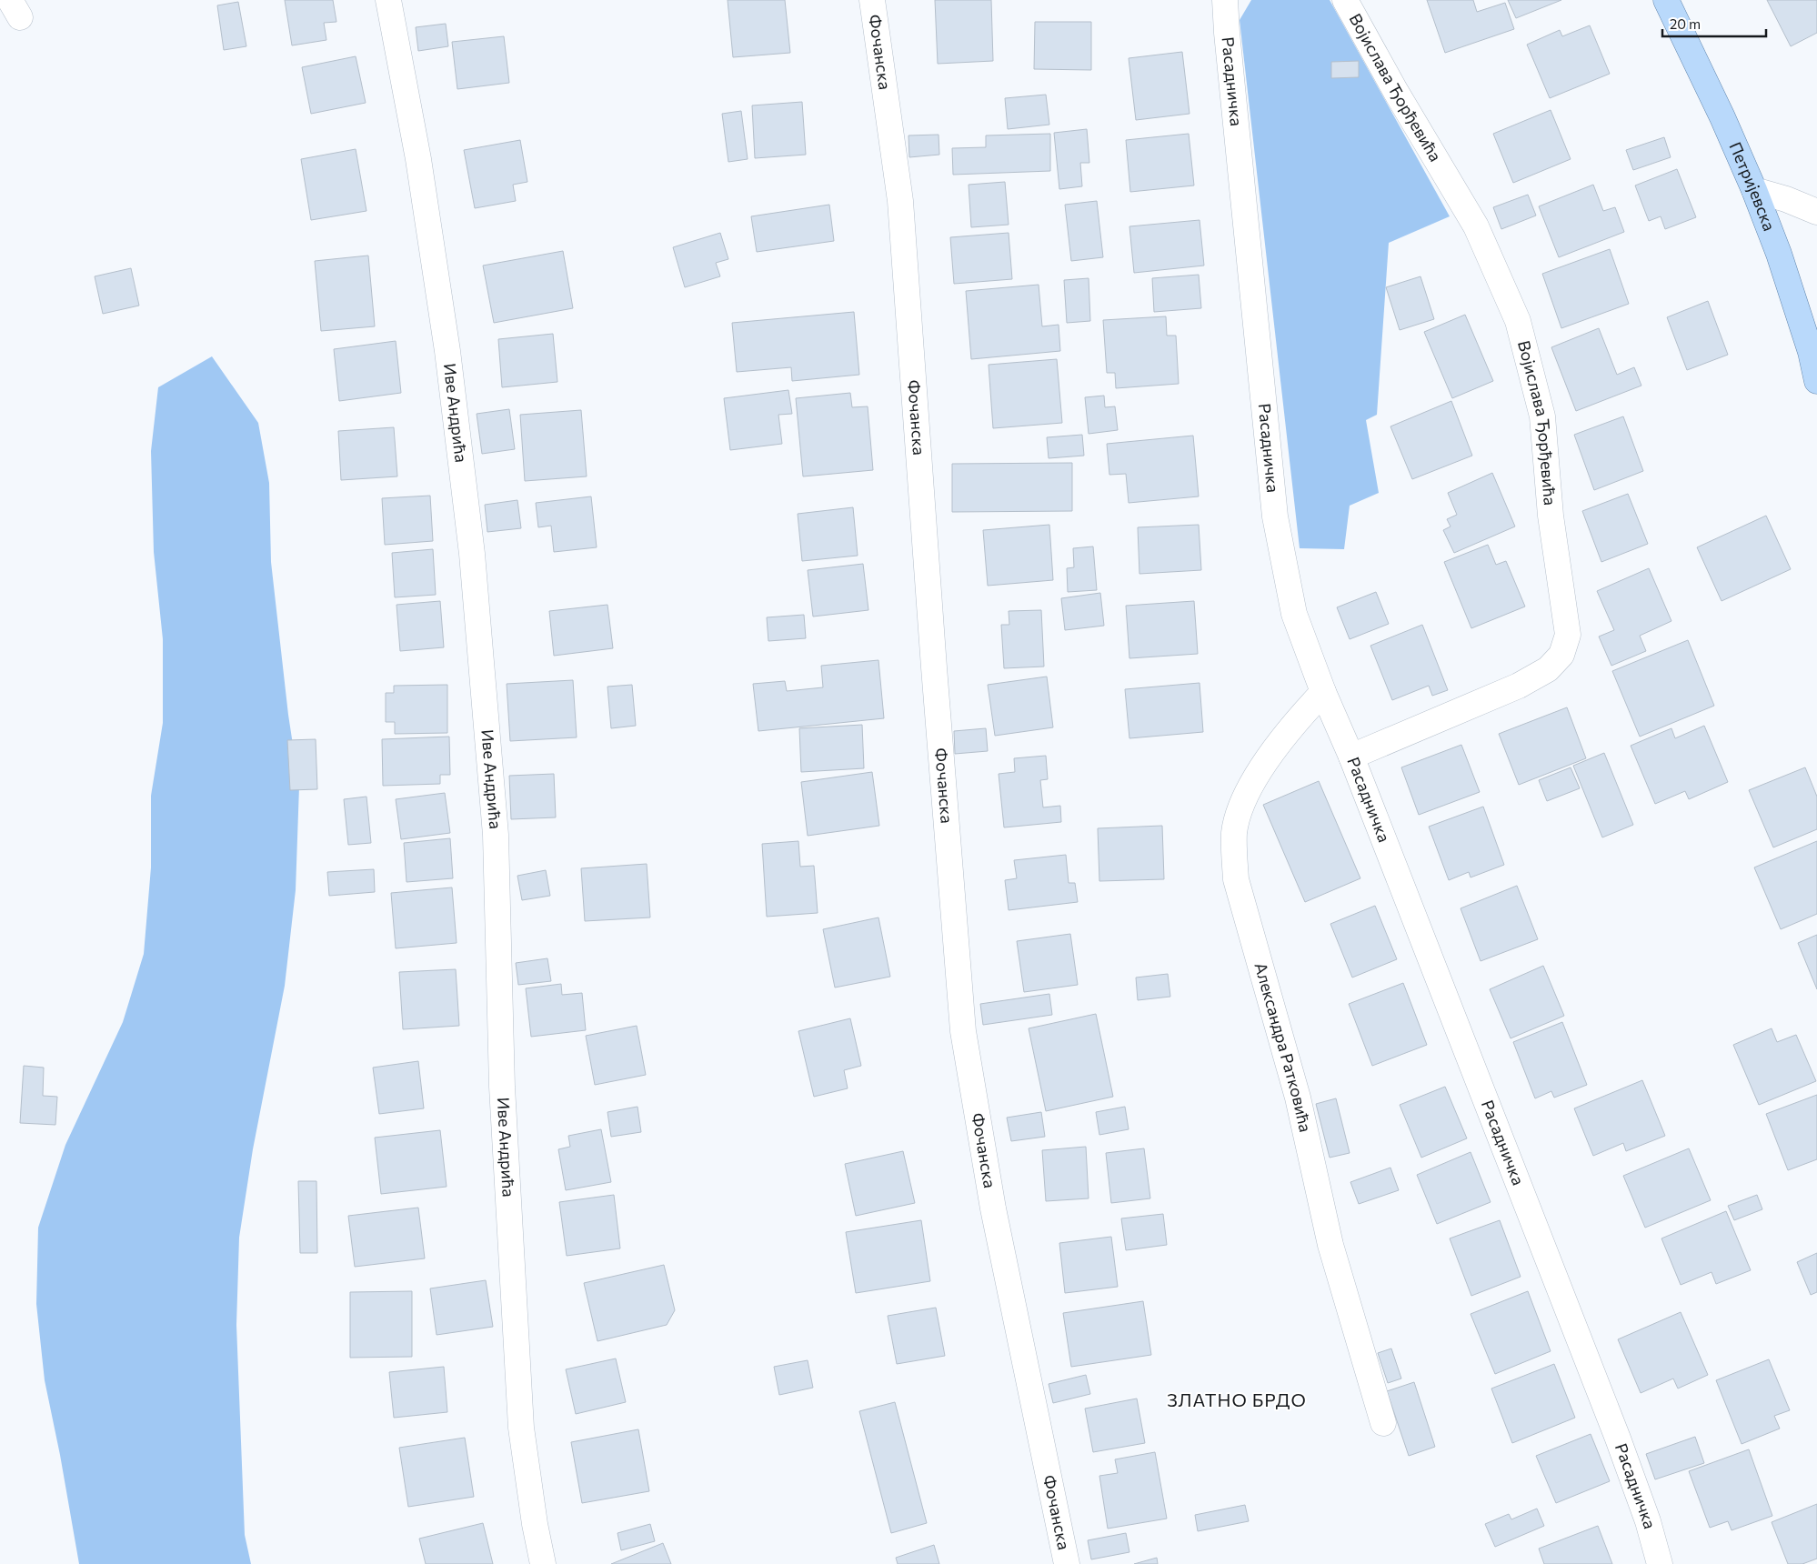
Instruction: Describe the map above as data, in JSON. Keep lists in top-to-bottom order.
{
  "streets": {
    "main road": ["Петријевска"],
    "street": [
      "Фочанска",
      "Расадничка",
      "Војислава Ђорђевића",
      "Иве Андрића",
      "Александра Ратковића"
    ]
  },
  "crossings": [
    ["Расадничка", "Војислава Ђорђевића"],
    ["Расадничка", "Александра Ратковића"]
  ],
  "districts": ["ЗЛАТНО БРДО"],
  "scale_bar": "20 m"
}
